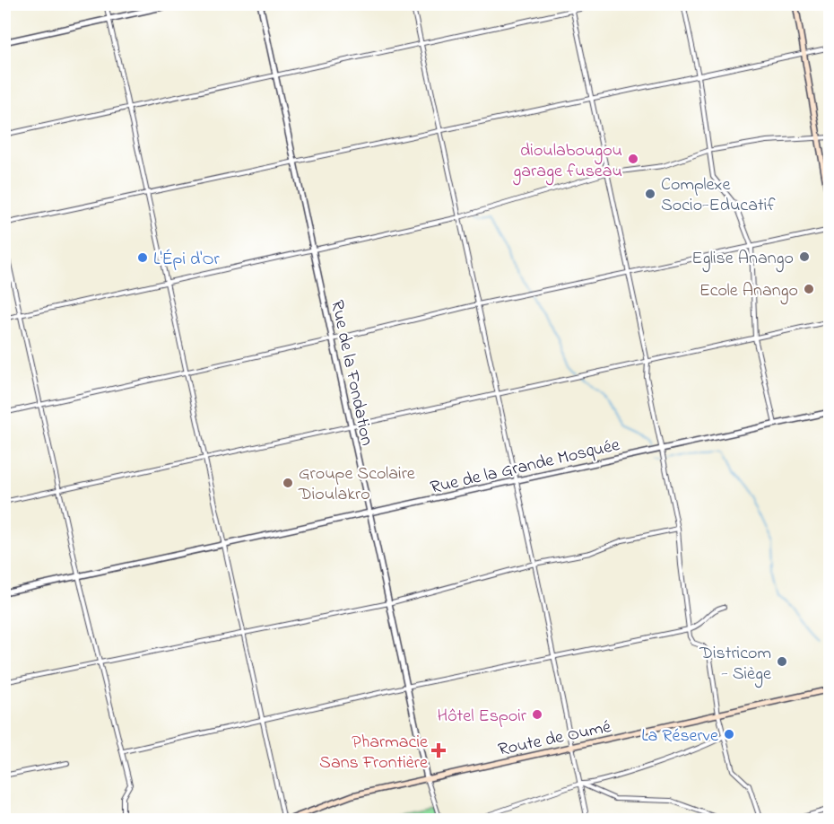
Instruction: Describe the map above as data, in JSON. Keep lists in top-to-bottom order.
{
  "streets": {
    "main road": ["Route de Oumé"],
    "street": ["Rue de la Fondation", "Rue de la Grande Mosquée"]
  },
  "crossings": [
    ["Rue de la Fondation", "Rue de la Grande Mosquée"],
    ["Rue de la Fondation", "Route de Oumé"]
  ],
  "places": {
    "other": [
      "dioulabougou garage fuseau",
      "Complexe Socio-Educatif",
      "Eglise Anango",
      "L'Épi d'Or",
      "Ecole Anango",
      "Groupe Scolaire Dioulakro",
      "Districom - Siège",
      "Hôtel Espoir",
      "La Réserve"
    ],
    "health": ["Pharmacie Sans Frontière"]
  }
}
